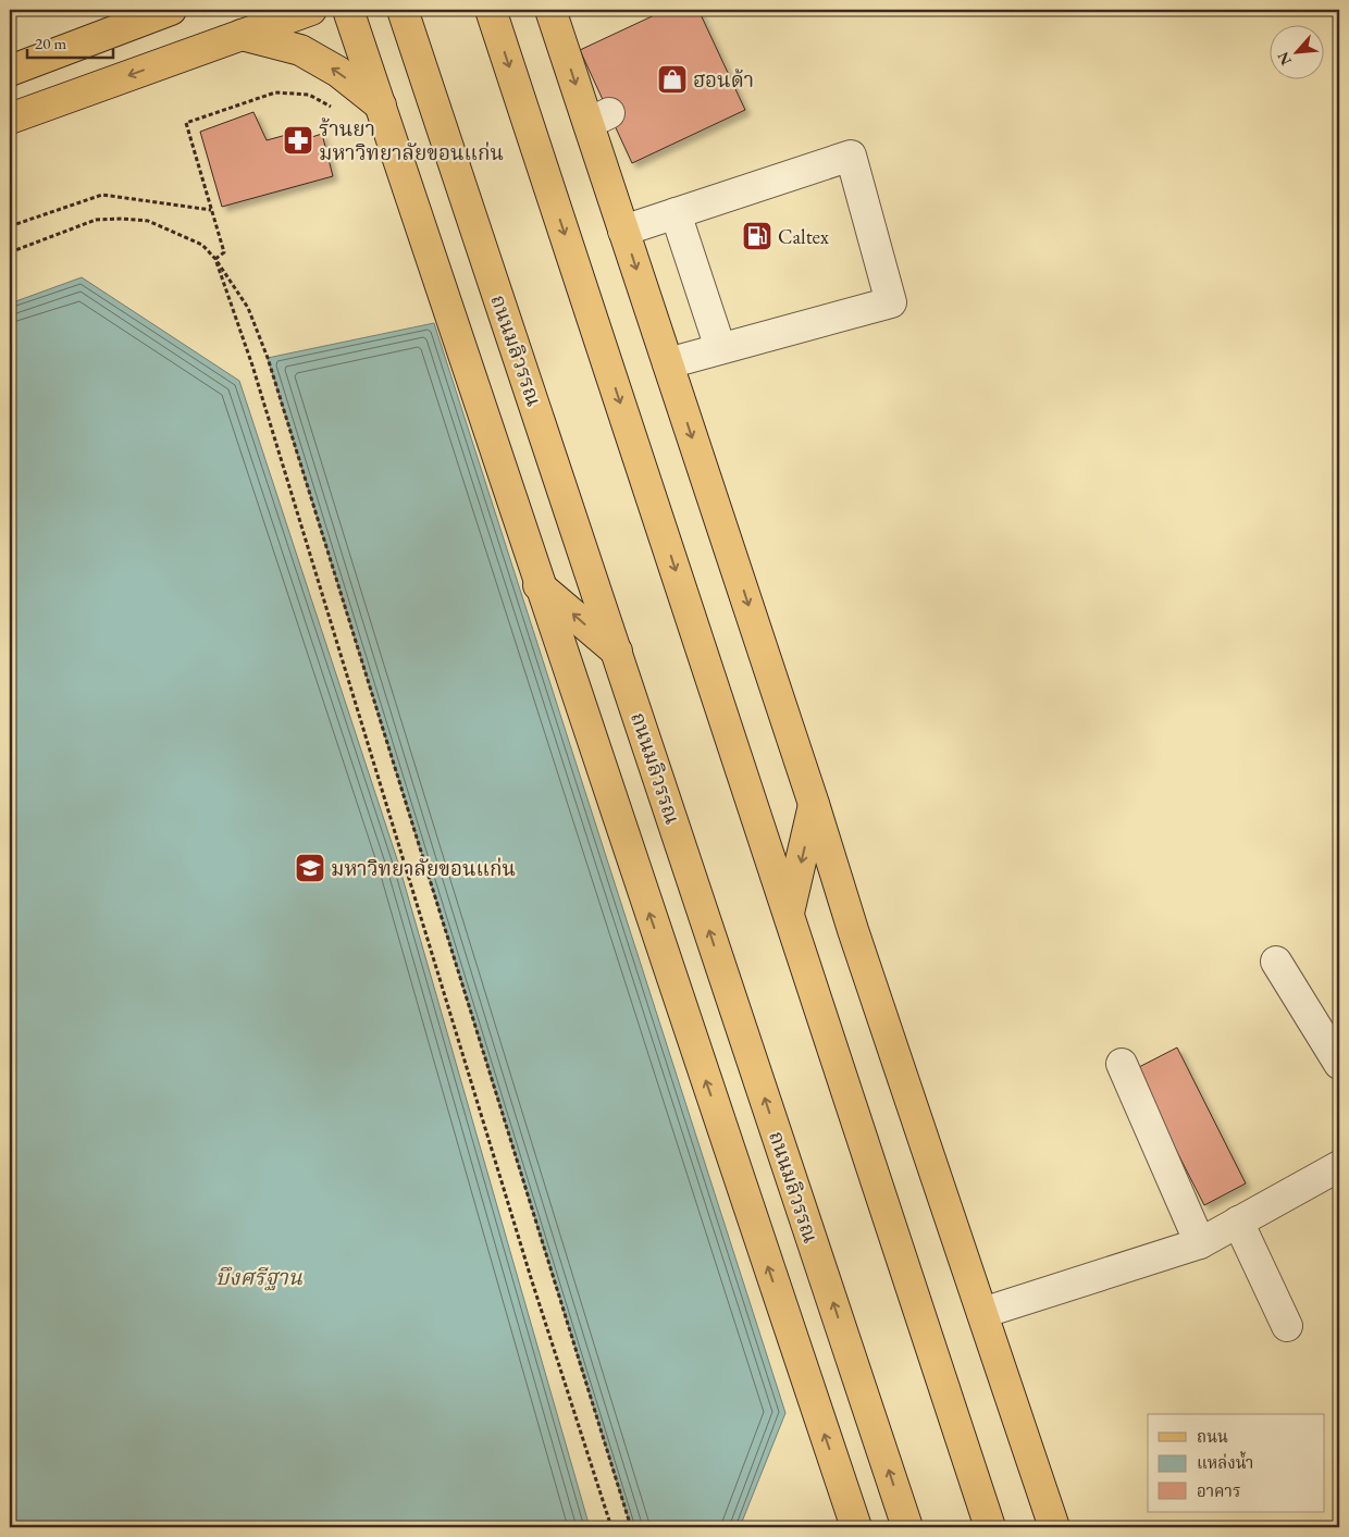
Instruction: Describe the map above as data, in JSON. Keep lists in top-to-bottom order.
{
  "streets": {
    "main road": ["ถนนมลิวรรณ"]
  },
  "water": ["บึงศรีฐาน"],
  "places": {
    "shop": ["ฮอนด้า"],
    "pharmacy": ["ร้านยา มหาวิทยาลัยขอนแก่น"],
    "fuel station": ["Caltex"],
    "school or university": ["มหาวิทยาลัยขอนแก่น"]
  },
  "legend": ["ถนน", "แหล่งน้ำ", "อาคาร"],
  "scale_bar": "20 m",
  "north": "bottom left"
}
